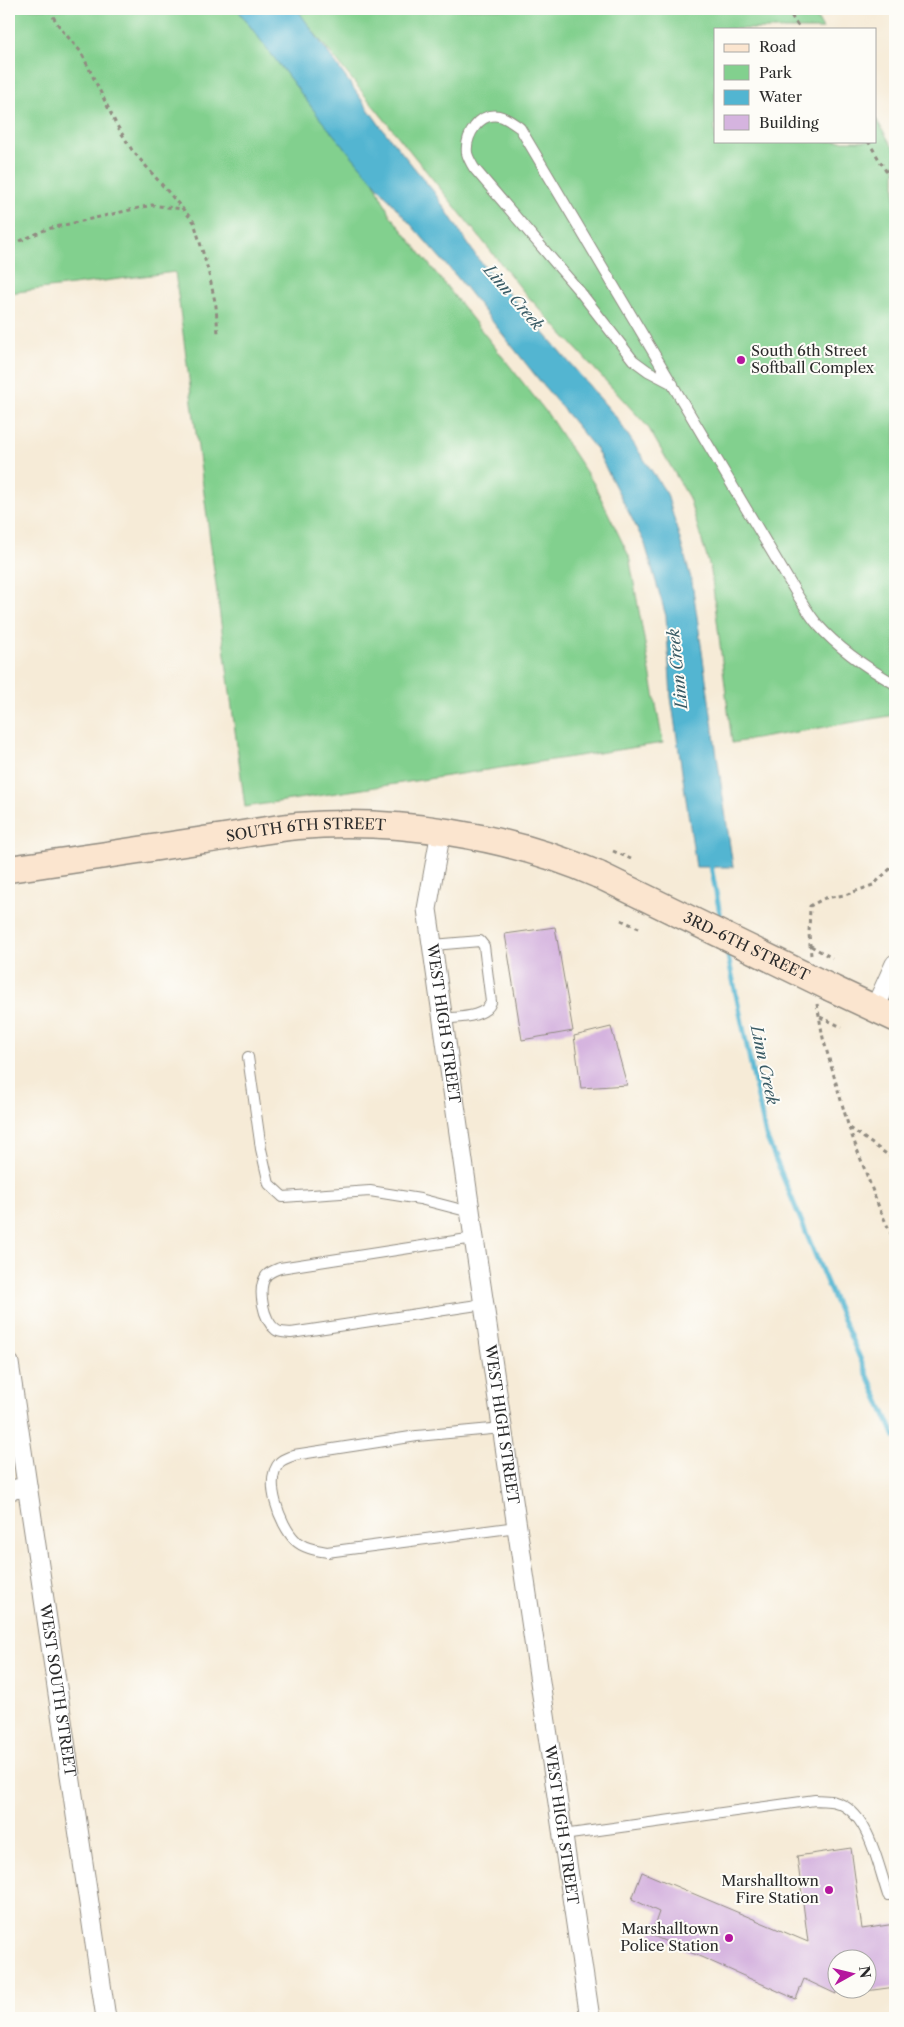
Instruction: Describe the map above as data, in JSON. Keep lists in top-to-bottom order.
{
  "streets": {
    "main road": ["SOUTH 6TH STREET", "3RD-6TH STREET"],
    "street": ["WEST HIGH STREET", "WEST SOUTH STREET"]
  },
  "crossings": [
    ["SOUTH 6TH STREET", "3RD-6TH STREET"],
    ["SOUTH 6TH STREET", "WEST HIGH STREET"]
  ],
  "water": ["Linn Creek"],
  "places": ["South 6th Street Softball Complex", "Marshalltown Fire Station", "Marshalltown Police Station"],
  "legend": [
    "Road",
    "Park",
    "Water",
    "Building"
  ],
  "north": "right"
}
